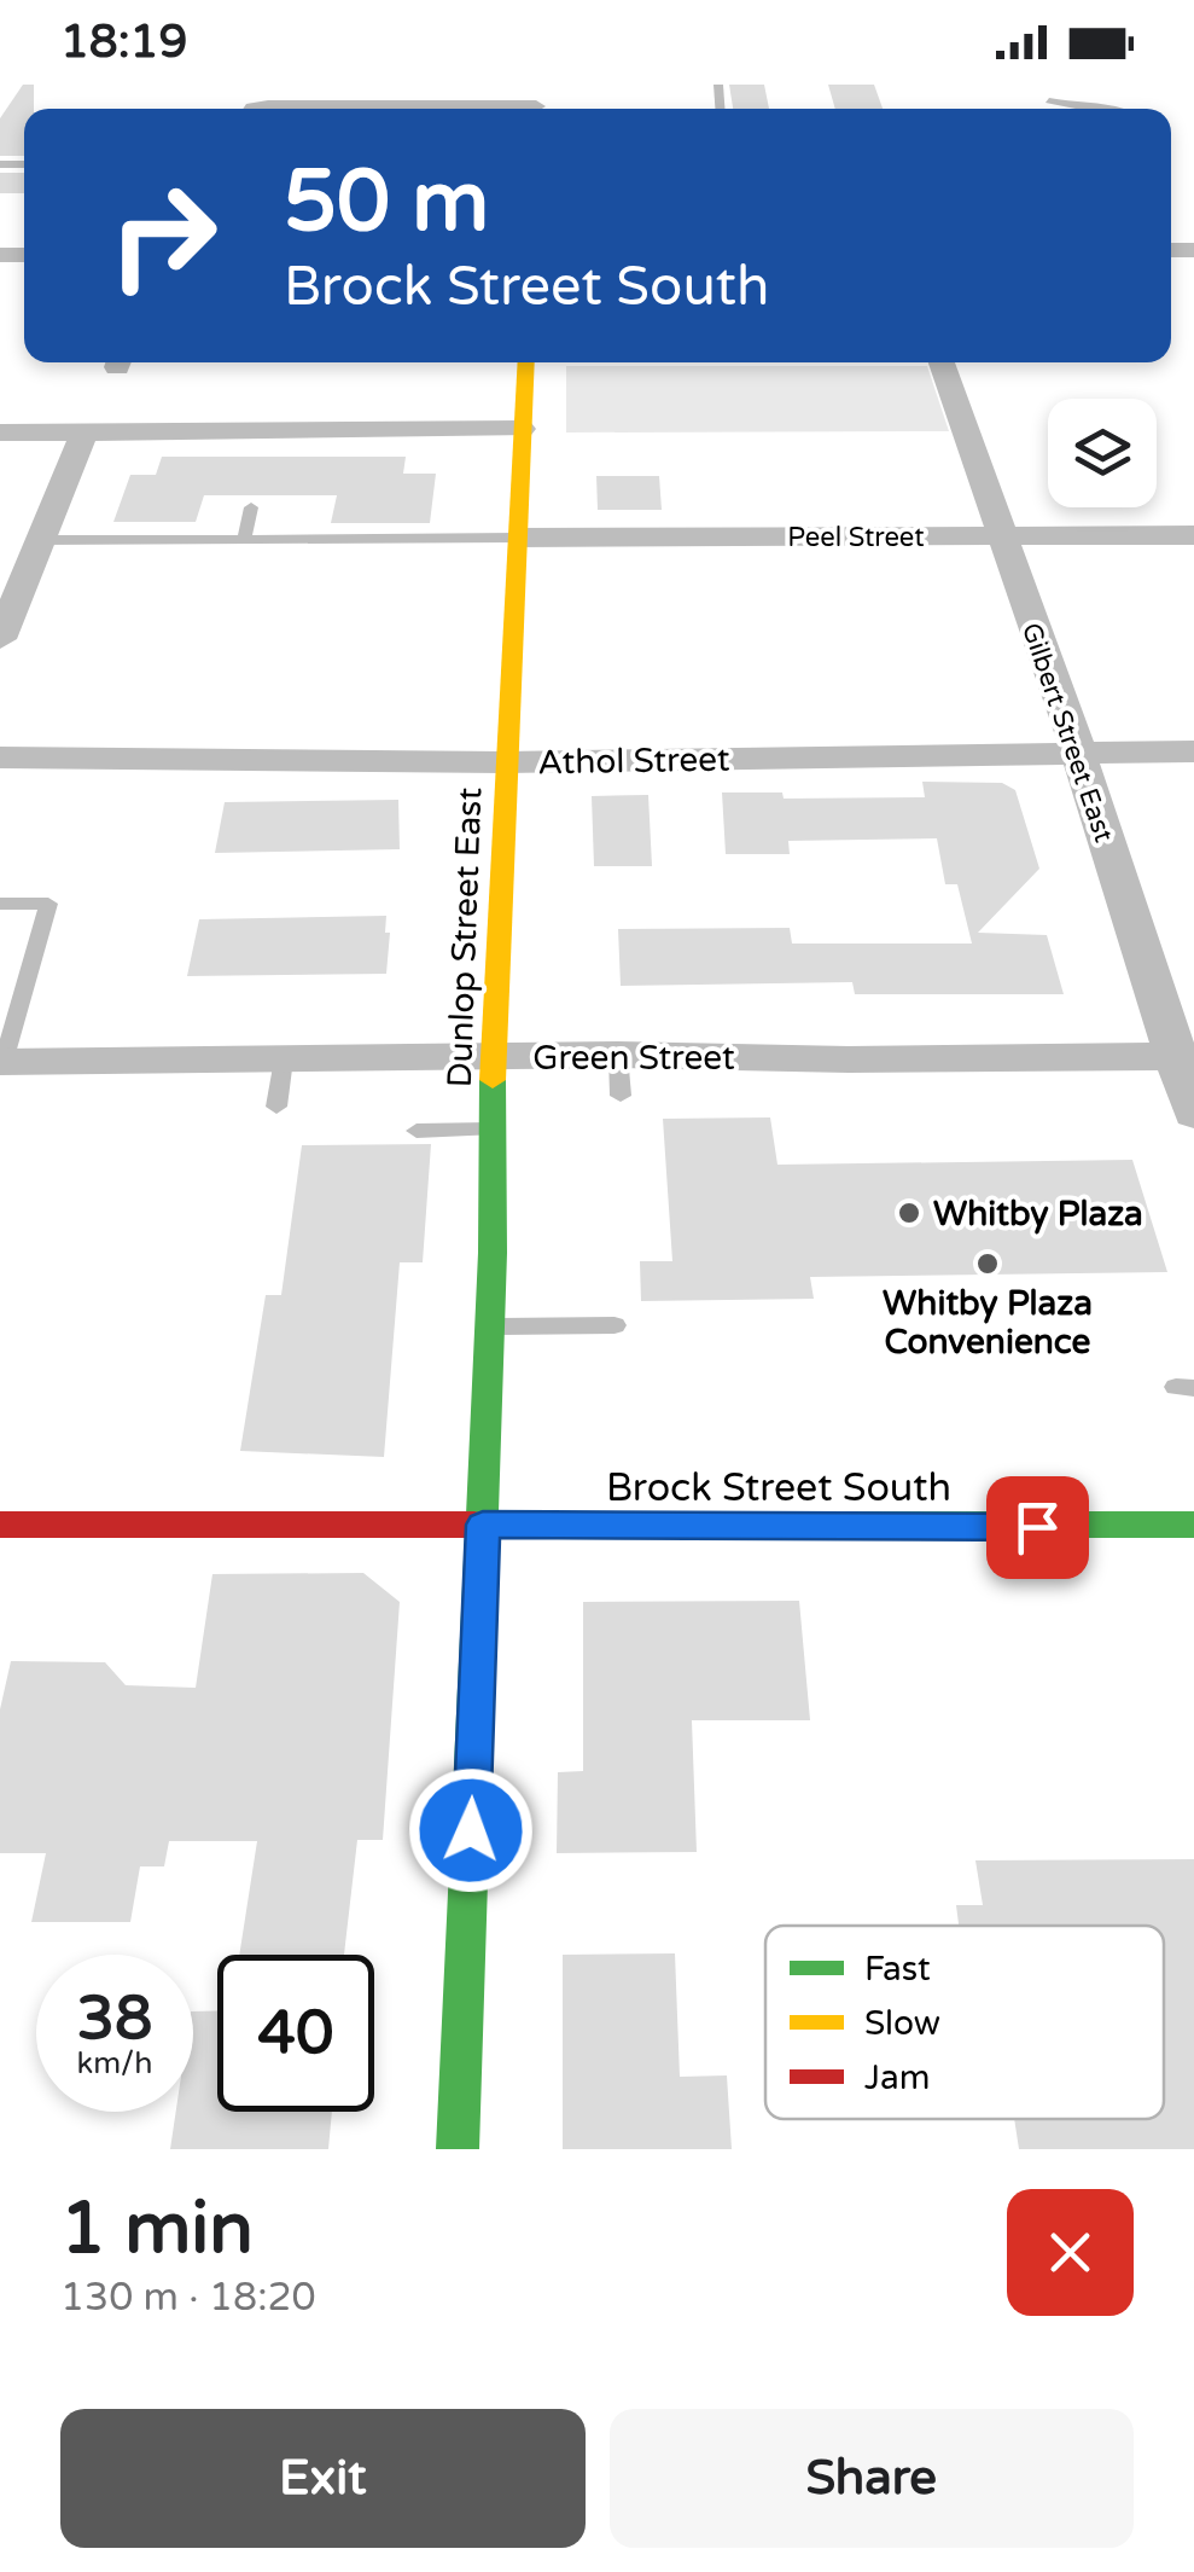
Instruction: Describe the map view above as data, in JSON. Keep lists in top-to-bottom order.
{
  "streets": {
    "street": [
      "Peel Street",
      "Gilbert Street East",
      "Athol Street",
      "Dunlop Street East",
      "Green Street",
      "Brock Street South"
    ]
  },
  "crossings": [
    ["Peel Street", "Gilbert Street East"],
    ["Peel Street", "Dunlop Street East"],
    ["Gilbert Street East", "Athol Street"],
    ["Gilbert Street East", "Green Street"],
    ["Athol Street", "Dunlop Street East"],
    ["Dunlop Street East", "Green Street"],
    ["Dunlop Street East", "Brock Street South"]
  ],
  "places": ["Whitby Plaza", "Whitby Plaza Convenience"],
  "legend": ["Fast", "Slow", "Jam"],
  "page": {
    "status": "18:19",
    "turn": ["50 m", "Brock Street South"],
    "speed": "38 km/h",
    "limit": "40",
    "heading": ["1 min", "130 m · 18:20"],
    "buttons": ["Exit", "Share"]
  }
}
